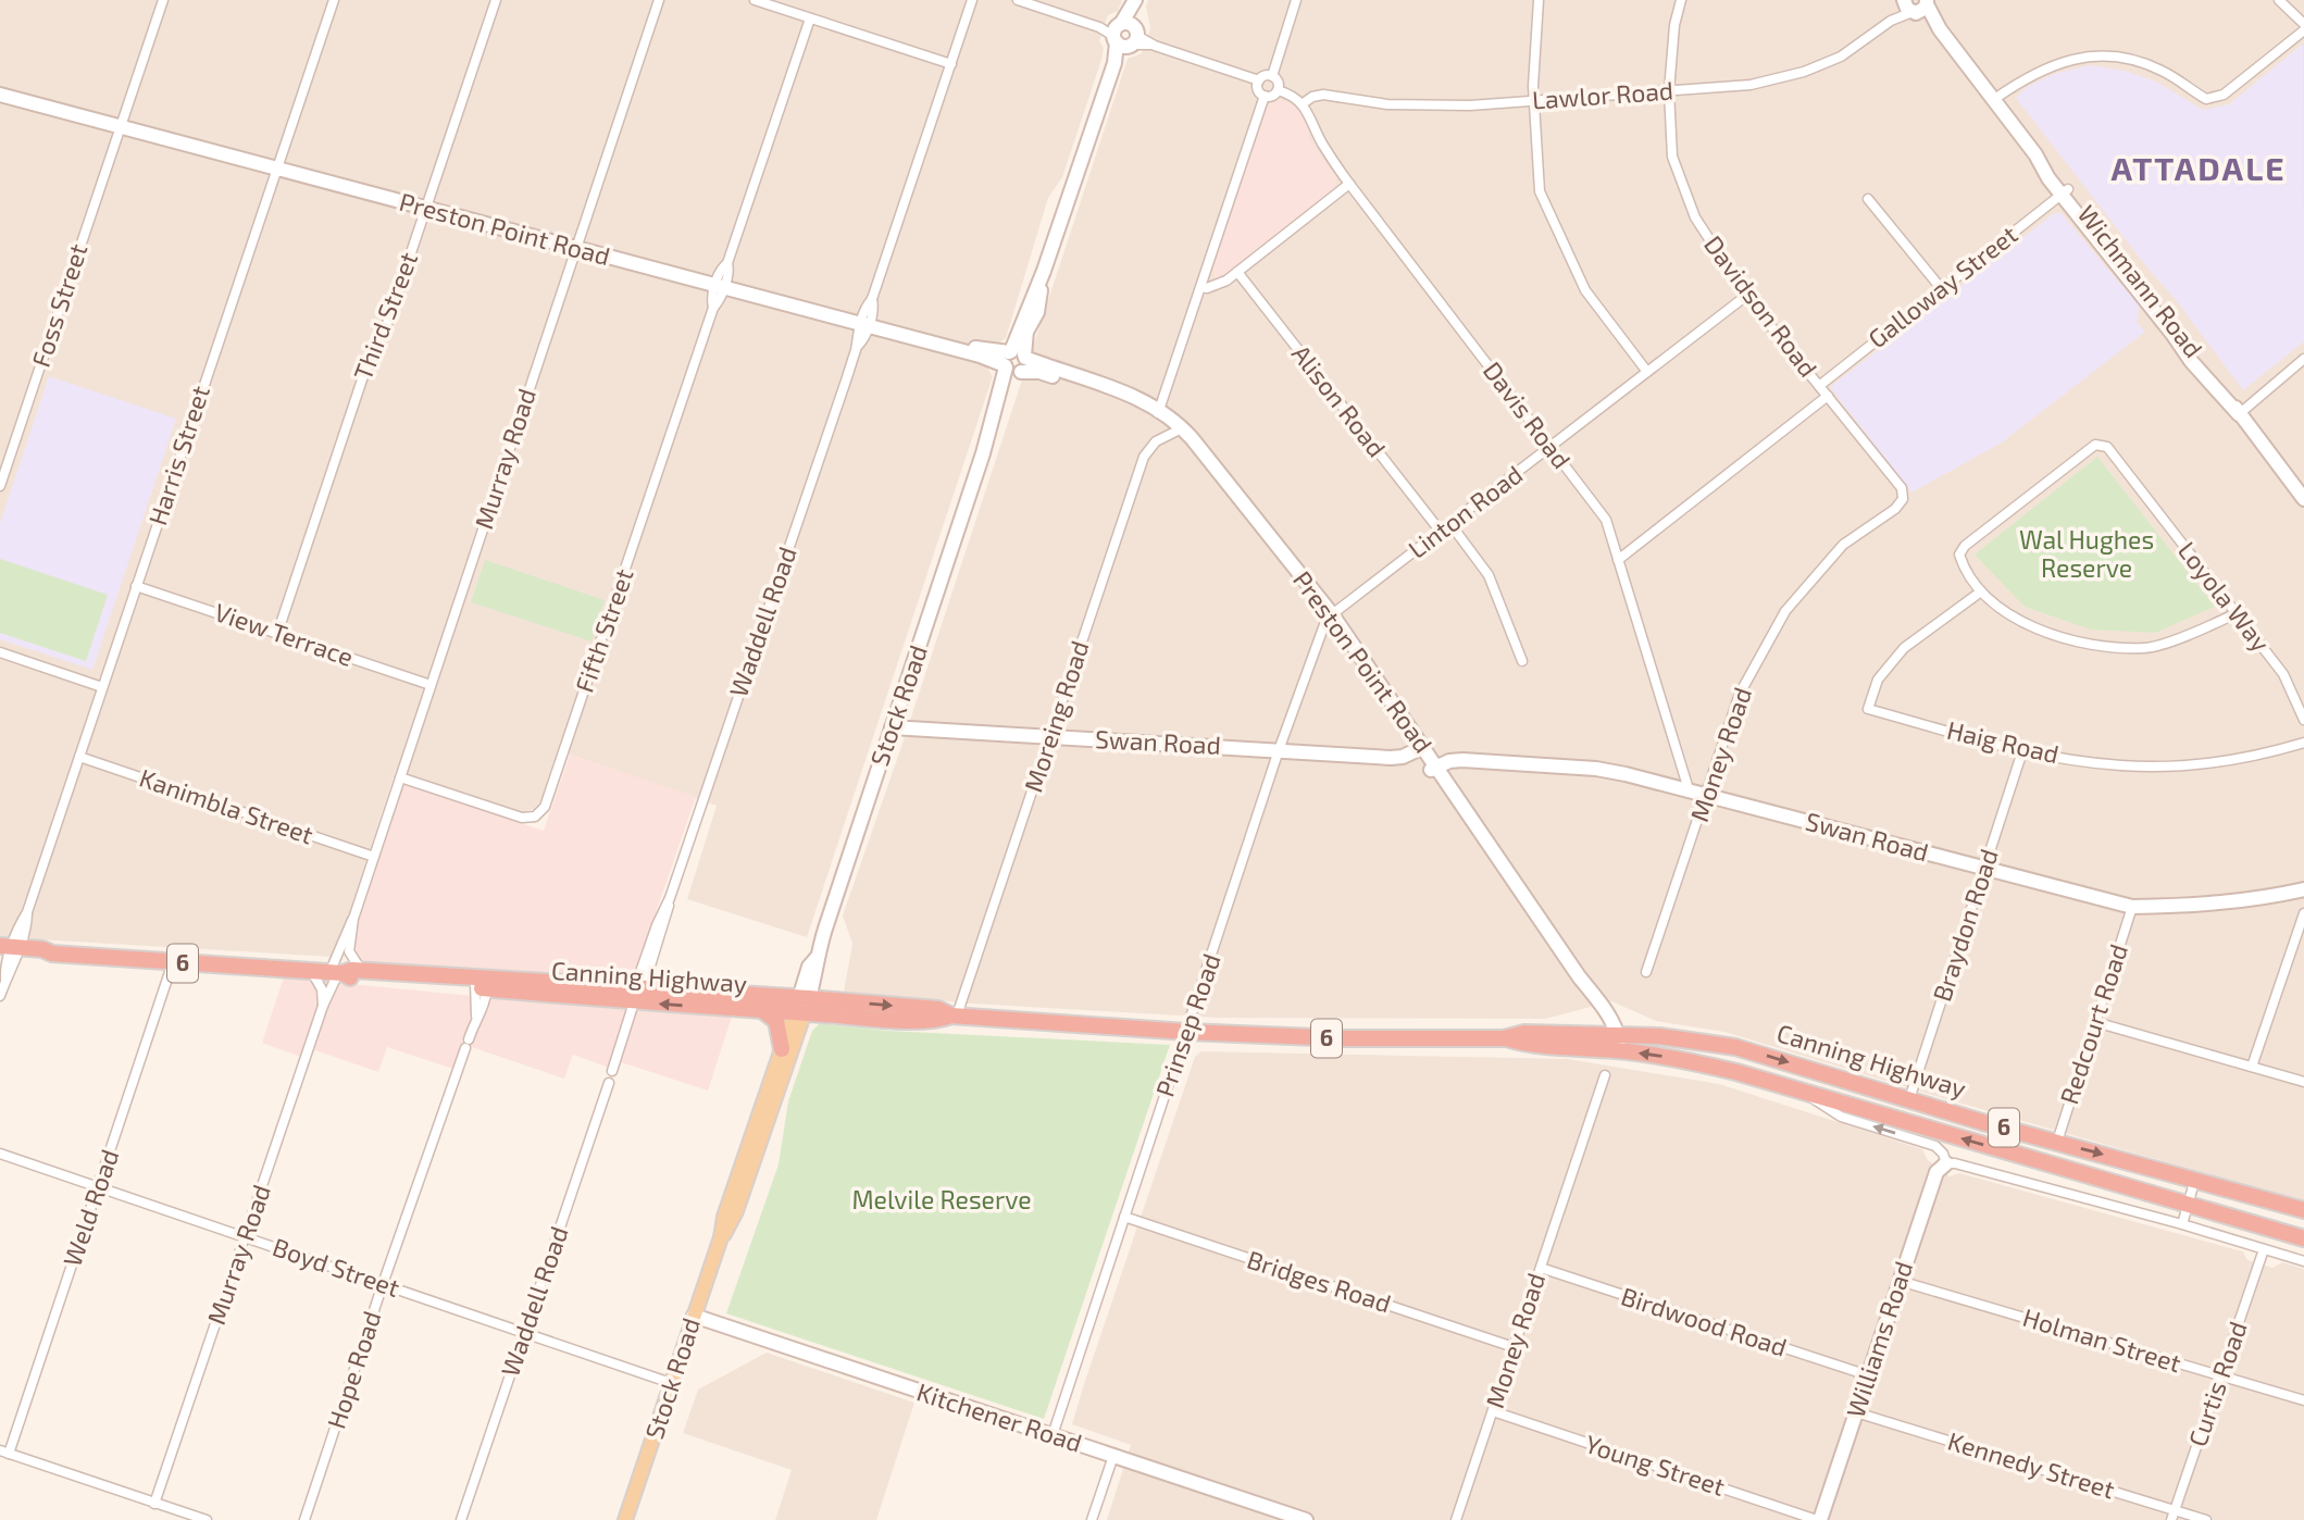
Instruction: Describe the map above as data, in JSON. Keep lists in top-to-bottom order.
{
  "streets": {
    "highway": ["6", "Canning Highway"],
    "main road": ["Stock Road"],
    "street": [
      "Lawlor Road",
      "Preston Point Road",
      "Wichmann Road",
      "Galloway Street",
      "Foss Street",
      "Davidson Road",
      "Third Street",
      "Alison Road",
      "Davis Road",
      "Harris Street",
      "Murray Road",
      "Linton Road",
      "Loyola Way",
      "Waddell Road",
      "Fifth Street",
      "View Terrace",
      "Moreing Road",
      "Swan Road",
      "Haig Road",
      "Money Road",
      "Kanimbla Street",
      "Braydon Road",
      "Redcourt Road",
      "Prinsep Road",
      "Weld Road",
      "Boyd Street",
      "Bridges Road",
      "Birdwood Road",
      "Williams Road",
      "Holman Street",
      "Hope Road",
      "Curtis Road",
      "Kitchener Road",
      "Young Street",
      "Kennedy Street"
    ]
  },
  "crossings": [
    ["Lawlor Road", "Wichmann Road"],
    ["Lawlor Road", "Davidson Road"],
    ["Lawlor Road", "Davis Road"],
    ["Preston Point Road", "Foss Street"],
    ["Preston Point Road", "Third Street"],
    ["Preston Point Road", "Harris Street"],
    ["Preston Point Road", "Murray Road"],
    ["Preston Point Road", "Linton Road"],
    ["Preston Point Road", "Waddell Road"],
    ["Preston Point Road", "Fifth Street"],
    ["Preston Point Road", "Stock Road"],
    ["Preston Point Road", "Moreing Road"],
    ["Preston Point Road", "Swan Road"],
    ["Preston Point Road", "Canning Highway"],
    ["Preston Point Road", "Prinsep Road"],
    ["Wichmann Road", "Galloway Street"],
    ["Galloway Street", "Davidson Road"],
    ["Davidson Road", "Linton Road"],
    ["Davidson Road", "Money Road"],
    ["Third Street", "View Terrace"],
    ["Alison Road", "Linton Road"],
    ["Davis Road", "Linton Road"],
    ["Davis Road", "Swan Road"],
    ["Harris Street", "View Terrace"],
    ["Harris Street", "Kanimbla Street"],
    ["Harris Street", "Canning Highway"],
    ["Murray Road", "Fifth Street"],
    ["Murray Road", "View Terrace"],
    ["Murray Road", "Kanimbla Street"],
    ["Murray Road", "Canning Highway"],
    ["Murray Road", "Boyd Street"],
    ["Linton Road", "Prinsep Road"],
    ["Loyola Way", "Haig Road"],
    ["Waddell Road", "Canning Highway"],
    ["Waddell Road", "Boyd Street"],
    ["Stock Road", "Swan Road"],
    ["Stock Road", "Canning Highway"],
    ["Stock Road", "Boyd Street"],
    ["Stock Road", "Kitchener Road"],
    ["Moreing Road", "Swan Road"],
    ["Moreing Road", "Canning Highway"],
    ["Swan Road", "Money Road"],
    ["Swan Road", "Braydon Road"],
    ["Swan Road", "Redcourt Road"],
    ["Swan Road", "Prinsep Road"],
    ["Haig Road", "Braydon Road"],
    ["Money Road", "Bridges Road"],
    ["Money Road", "Birdwood Road"],
    ["Money Road", "Young Street"],
    ["Braydon Road", "Canning Highway"],
    ["Canning Highway", "Redcourt Road"],
    ["Canning Highway", "Prinsep Road"],
    ["Canning Highway", "Weld Road"],
    ["Canning Highway", "Williams Road"],
    ["Canning Highway", "Hope Road"],
    ["Canning Highway", "Curtis Road"],
    ["Prinsep Road", "Bridges Road"],
    ["Prinsep Road", "Kitchener Road"],
    ["Weld Road", "Boyd Street"],
    ["Boyd Street", "Hope Road"],
    ["Birdwood Road", "Williams Road"],
    ["Williams Road", "Holman Street"],
    ["Williams Road", "Young Street"],
    ["Williams Road", "Kennedy Street"],
    ["Holman Street", "Curtis Road"],
    ["Curtis Road", "Kennedy Street"]
  ],
  "districts": ["ATTADALE"],
  "parks": ["Wal Hughes Reserve", "Melvile Reserve"]
}
